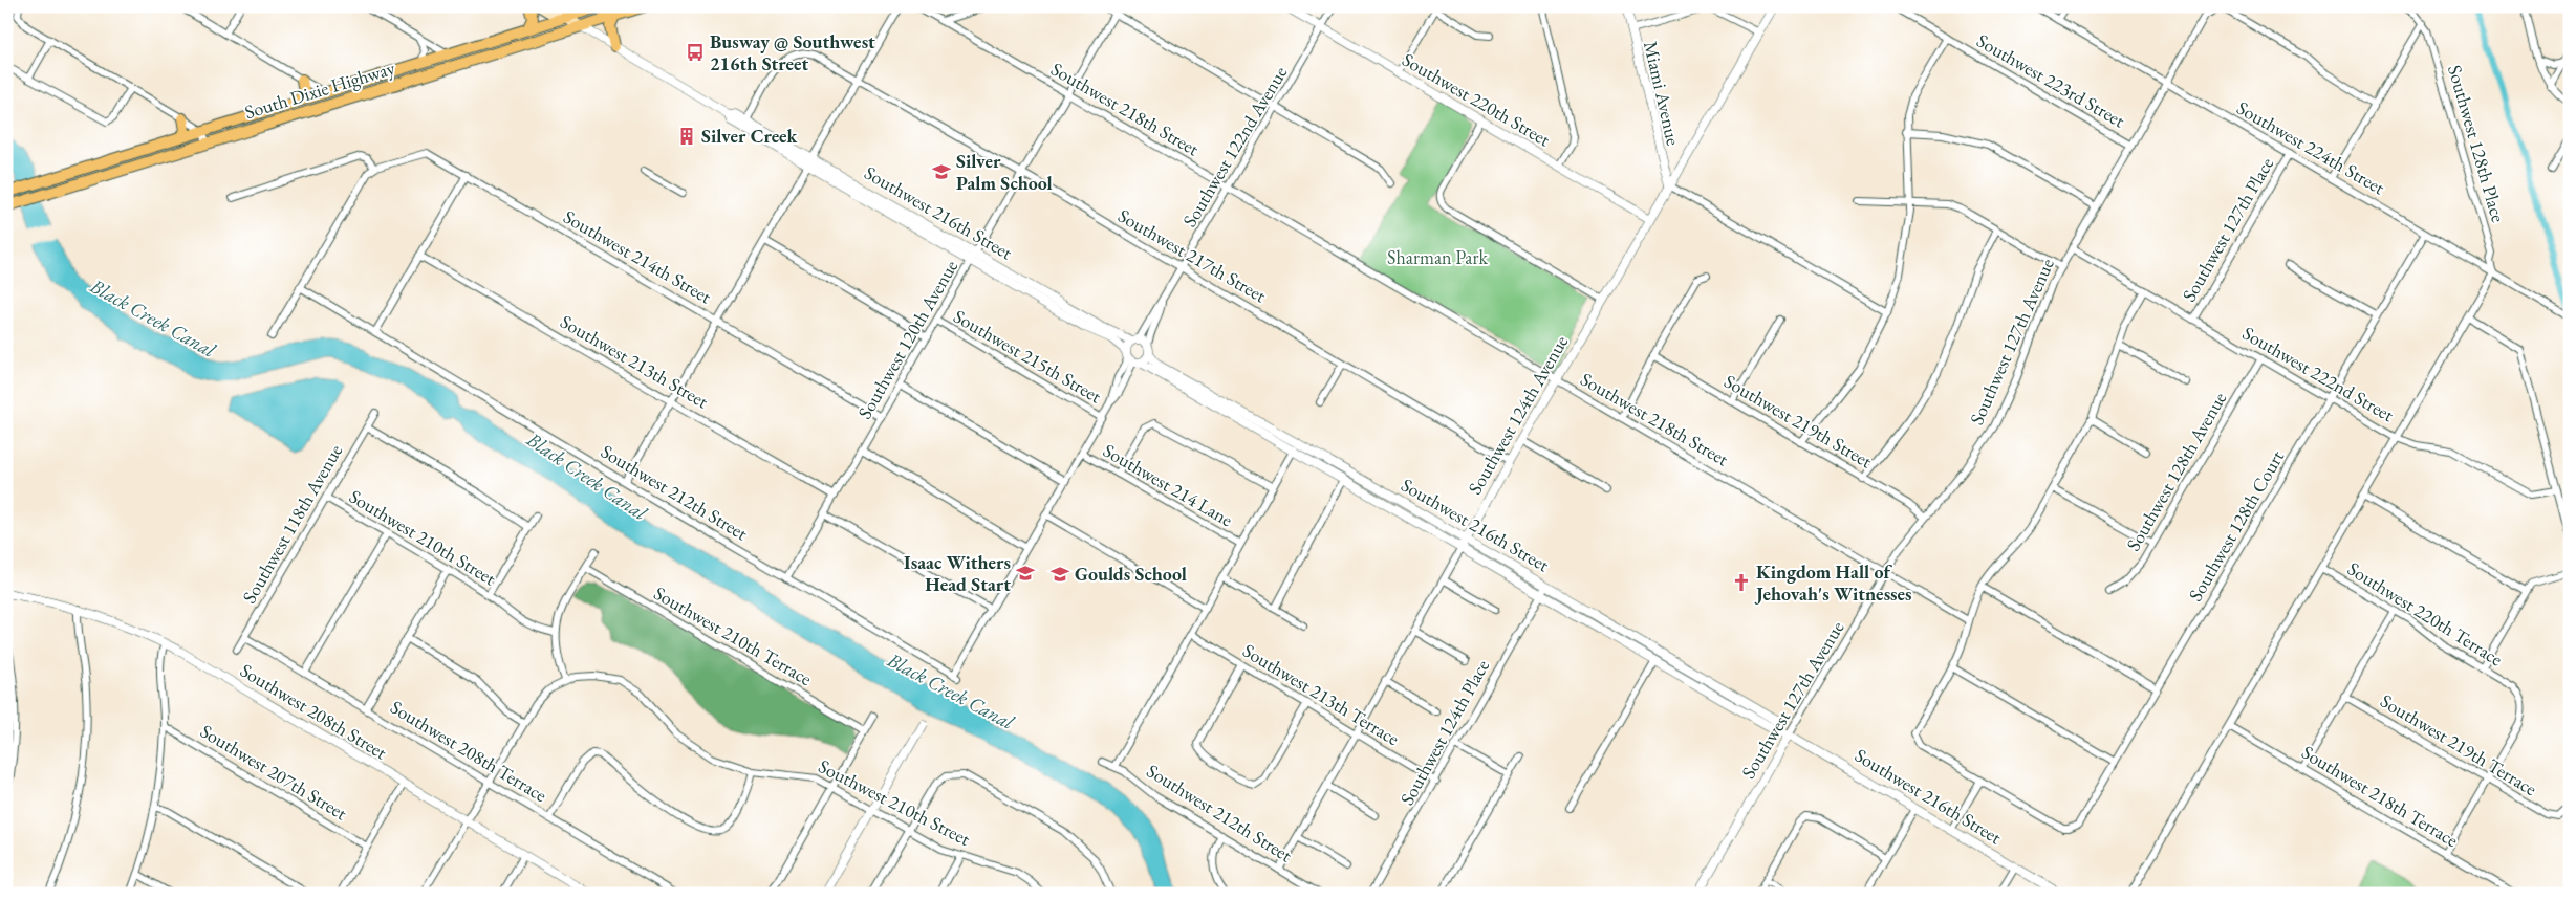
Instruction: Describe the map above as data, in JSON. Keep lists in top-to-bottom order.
{
  "streets": {
    "highway": ["South Dixie Highway"],
    "main road": ["Southwest 216th Street"],
    "street": [
      "Southwest 223rd Street",
      "Miami Avenue",
      "Southwest 220th Street",
      "Southwest 218th Street",
      "Southwest 128th Place",
      "Southwest 122nd Avenue",
      "Southwest 224th Street",
      "Southwest 127th Place",
      "Southwest 217th Street",
      "Southwest 214th Street",
      "Southwest 120th Avenue",
      "Southwest 127th Avenue",
      "Southwest 215th Street",
      "Southwest 213th Street",
      "Southwest 222nd Street",
      "Southwest 124th Avenue",
      "Southwest 219th Street",
      "Southwest 128th Avenue",
      "Southwest 214 Lane",
      "Southwest 212th Street",
      "Southwest 118th Avenue",
      "Southwest 128th Court",
      "Southwest 210th Street",
      "Southwest 220th Terrace",
      "Southwest 210th Terrace",
      "Southwest 213th Terrace",
      "Southwest 208th Street",
      "Southwest 124th Place",
      "Southwest 219th Terrace",
      "Southwest 208th Terrace",
      "Southwest 207th Street",
      "Southwest 218th Terrace"
    ]
  },
  "crossings": [
    ["Southwest 223rd Street", "Southwest 127th Avenue"],
    ["South Dixie Highway", "Southwest 216th Street"],
    ["Miami Avenue", "Southwest 124th Avenue"],
    ["Southwest 220th Street", "Southwest 122nd Avenue"],
    ["Southwest 220th Street", "Southwest 124th Avenue"],
    ["Southwest 218th Street", "Southwest 122nd Avenue"],
    ["Southwest 218th Street", "Southwest 120th Avenue"],
    ["Southwest 218th Street", "Southwest 127th Avenue"],
    ["Southwest 218th Street", "Southwest 124th Avenue"],
    ["Southwest 128th Place", "Southwest 224th Street"],
    ["Southwest 122nd Avenue", "Southwest 216th Street"],
    ["Southwest 122nd Avenue", "Southwest 217th Street"],
    ["Southwest 224th Street", "Southwest 127th Place"],
    ["Southwest 224th Street", "Southwest 127th Avenue"],
    ["Southwest 224th Street", "Southwest 128th Court"],
    ["Southwest 216th Street", "Southwest 217th Street"],
    ["Southwest 216th Street", "Southwest 120th Avenue"],
    ["Southwest 216th Street", "Southwest 127th Avenue"],
    ["Southwest 216th Street", "Southwest 124th Avenue"],
    ["Southwest 216th Street", "Southwest 124th Place"],
    ["Southwest 127th Place", "Southwest 222nd Street"],
    ["Southwest 217th Street", "Southwest 120th Avenue"],
    ["Southwest 217th Street", "Southwest 124th Avenue"],
    ["Southwest 214th Street", "Southwest 120th Avenue"],
    ["Southwest 120th Avenue", "Southwest 215th Street"],
    ["Southwest 120th Avenue", "Southwest 213th Street"],
    ["Southwest 120th Avenue", "Southwest 212th Street"],
    ["Southwest 127th Avenue", "Southwest 222nd Street"],
    ["Southwest 127th Avenue", "Southwest 219th Street"],
    ["Southwest 222nd Street", "Southwest 128th Avenue"],
    ["Southwest 222nd Street", "Southwest 128th Court"],
    ["Southwest 124th Avenue", "Southwest 212th Street"],
    ["Southwest 124th Avenue", "Southwest 213th Terrace"],
    ["Southwest 118th Avenue", "Southwest 210th Street"],
    ["Southwest 118th Avenue", "Southwest 208th Terrace"],
    ["Southwest 220th Terrace", "Southwest 219th Terrace"],
    ["Southwest 213th Terrace", "Southwest 124th Place"]
  ],
  "water": ["Black Creek Canal"],
  "parks": ["Sharman Park"],
  "places": {
    "bus stop": ["Busway @ Southwest 216th Street"],
    "building": ["Silver Creek"],
    "school or university": ["Silver Palm School", "Isaac Withers Head Start", "Goulds School"],
    "church": ["Kingdom Hall of Jehovah's Witnesses"]
  }
}
